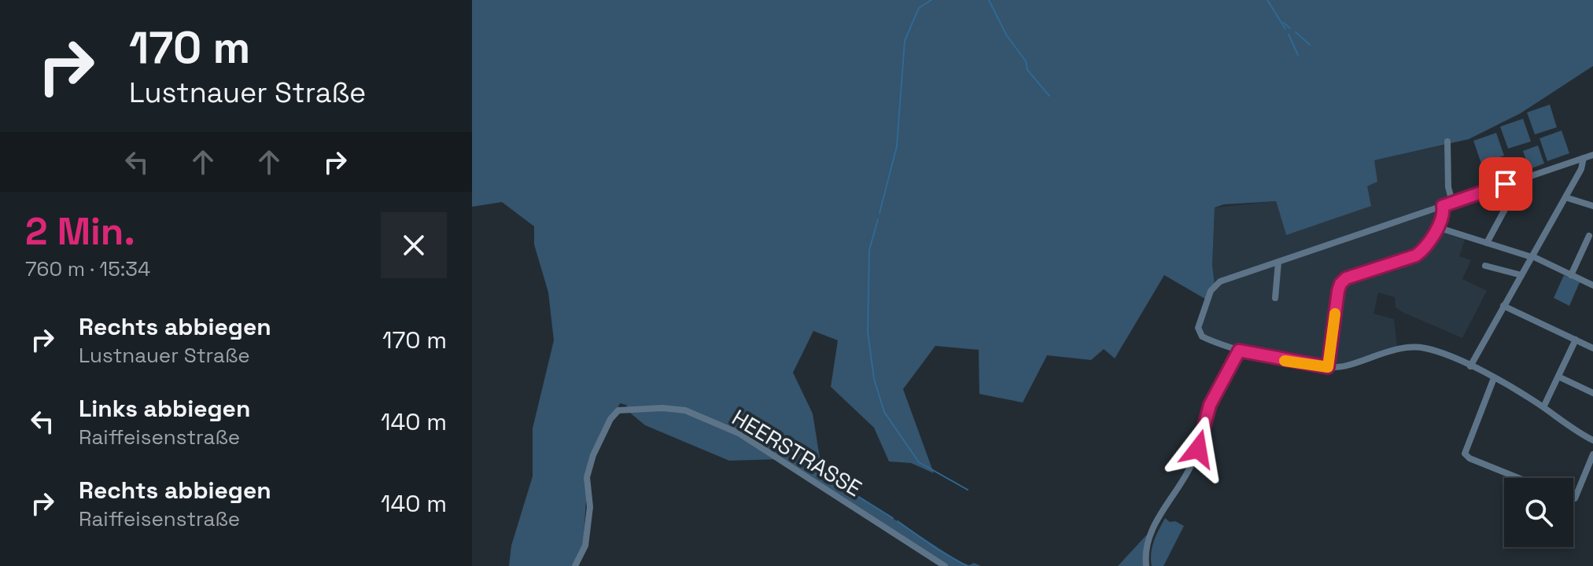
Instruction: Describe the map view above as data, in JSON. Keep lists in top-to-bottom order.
{
  "streets": {
    "street": ["HEERSTRASSE"]
  },
  "page": {
    "turn": ["170 m", "Lustnauer Straße"],
    "heading": ["2 Min.", "760 m · 15:34"],
    "list": [
      {
        "name": "Rechts abbiegen",
        "note": "Lustnauer Straße",
        "value": "170 m"
      },
      {
        "name": "Links abbiegen",
        "note": "Raiffeisenstraße",
        "value": "140 m"
      },
      {
        "name": "Rechts abbiegen",
        "note": "Raiffeisenstraße",
        "value": "140 m"
      }
    ]
  }
}
